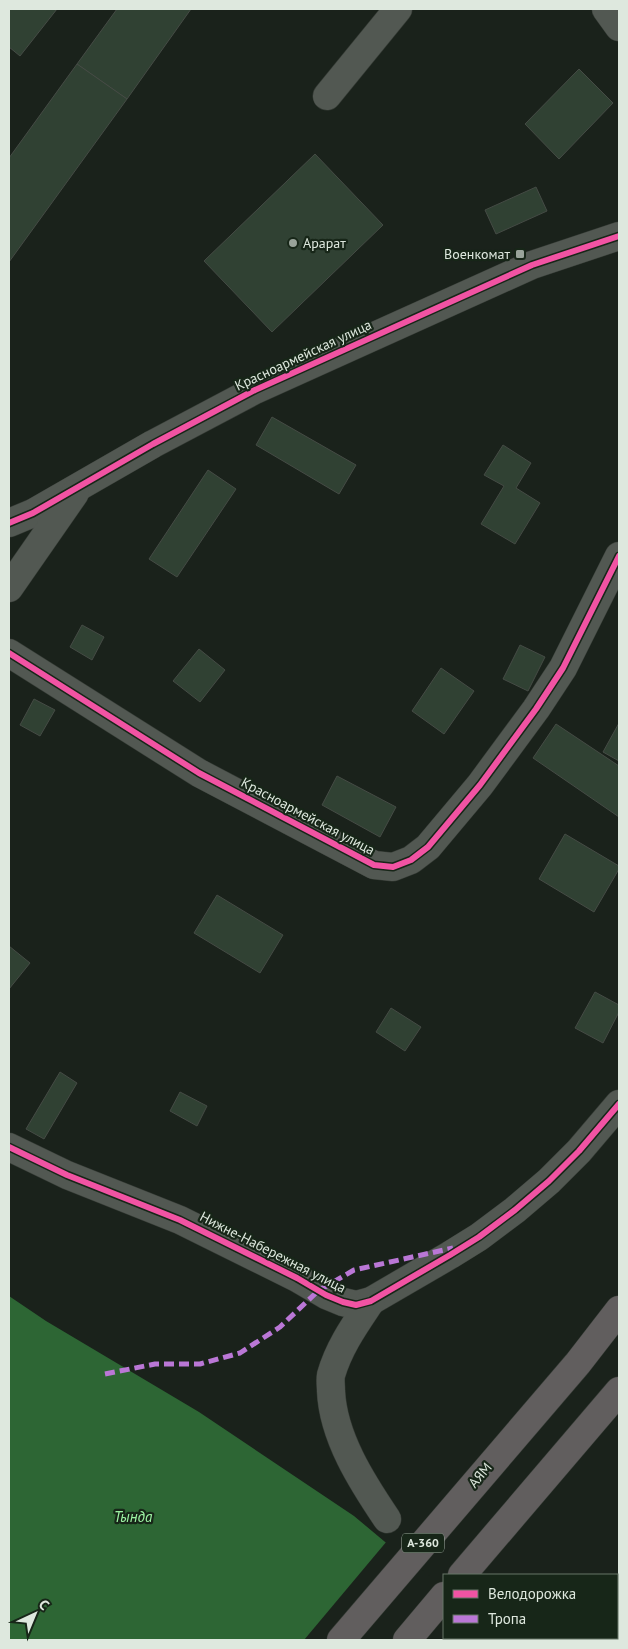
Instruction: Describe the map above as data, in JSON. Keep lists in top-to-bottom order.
{
  "streets": {
    "highway": ["АЯМ", "А-360"],
    "street": ["Красноармейская улица", "Нижне-Набережная улица"]
  },
  "water": ["Тында"],
  "places": {
    "other": ["Арарат"],
    "transit": ["Военкомат"]
  },
  "legend": ["Велодорожка", "Тропа"],
  "north": "top right"
}
